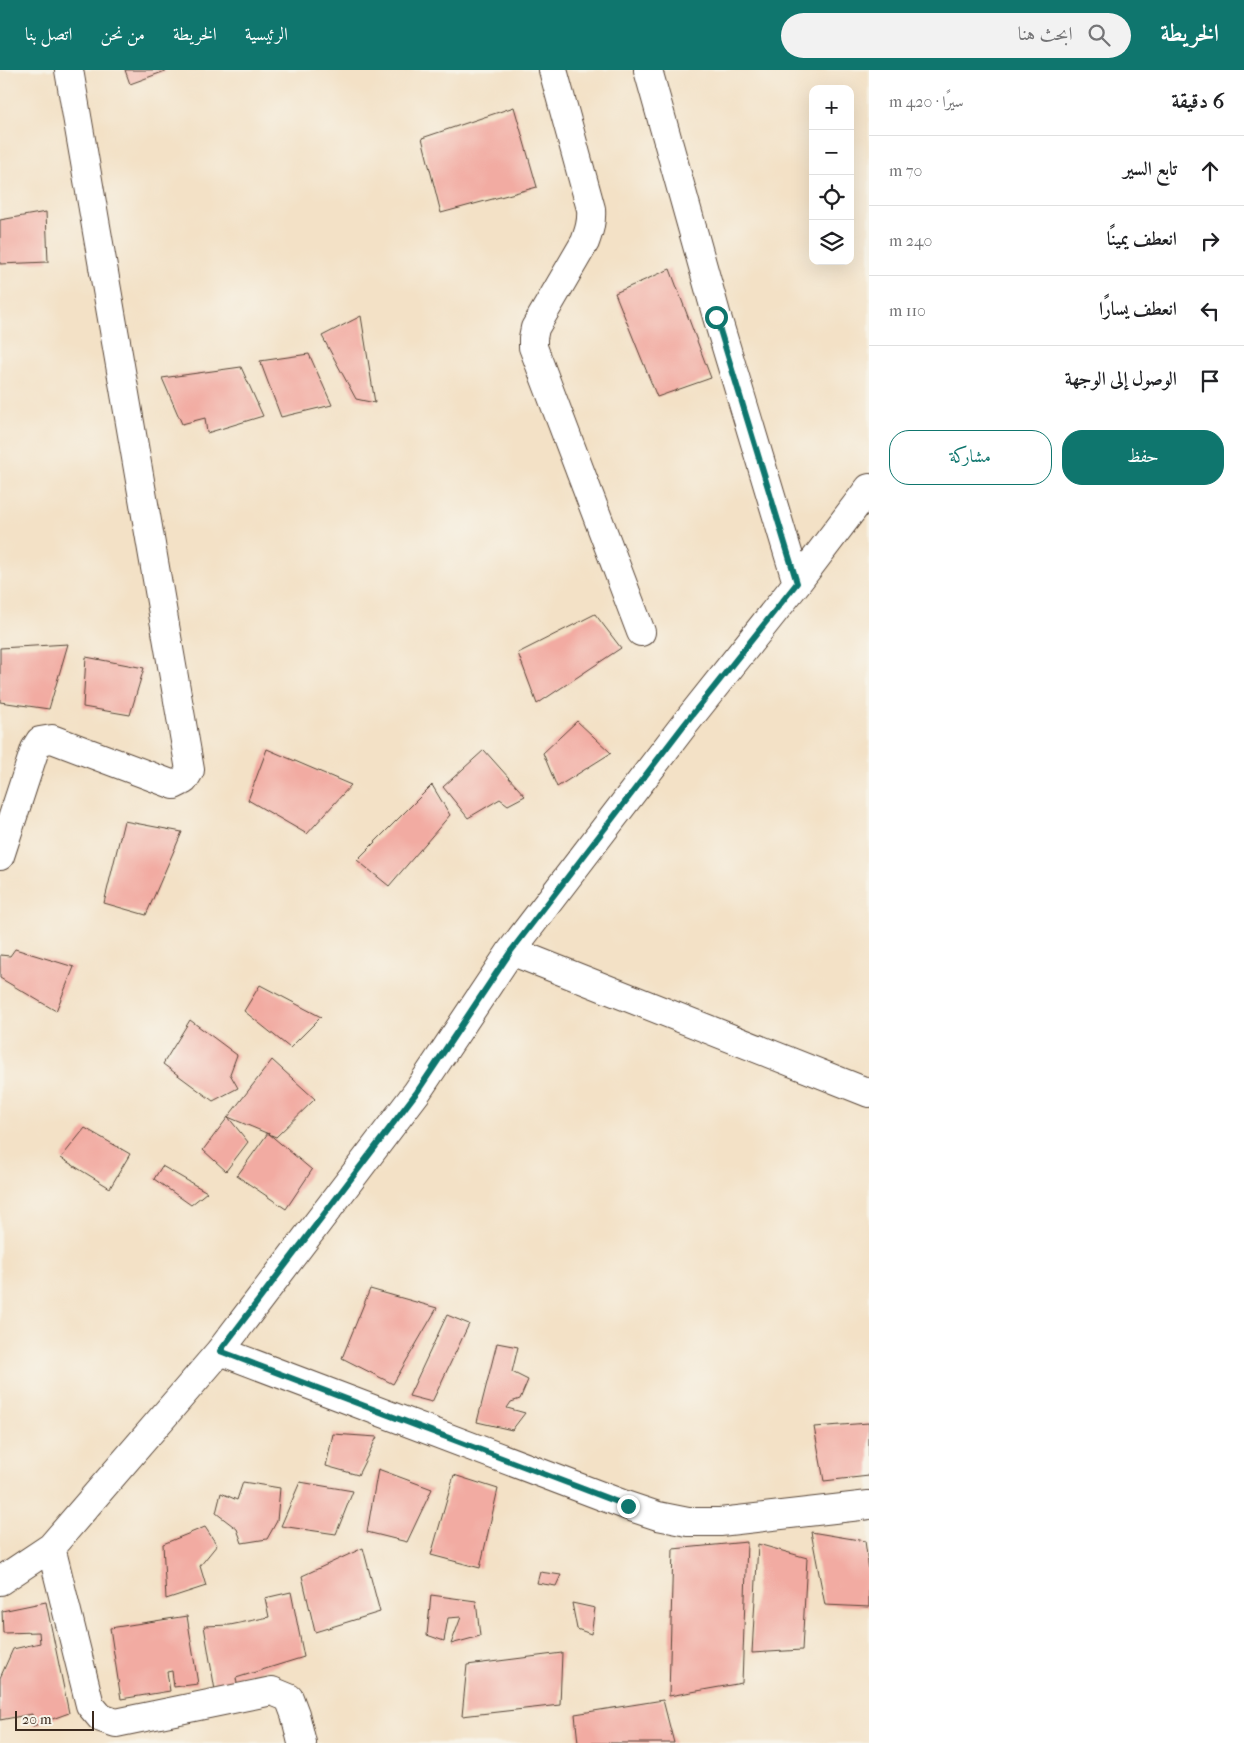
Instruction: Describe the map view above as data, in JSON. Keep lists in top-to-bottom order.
{
  "scale_bar": "20 m",
  "page": {
    "header": "الخريطة",
    "search": "ابحث هنا",
    "nav": [
      "الرئيسية",
      "الخريطة",
      "من نحن",
      "اتصل بنا"
    ],
    "heading": ["6 دقيقة", "سيرًا · 420 m"],
    "map_buttons": ["+", "−"],
    "list": [
      ["تابع السير", "70 m"],
      ["انعطف يمينًا", "240 m"],
      ["انعطف يسارًا", "110 m"],
      "الوصول إلى الوجهة"
    ],
    "buttons": ["حفظ", "مشاركة"],
    "scale": "20 m"
  }
}
